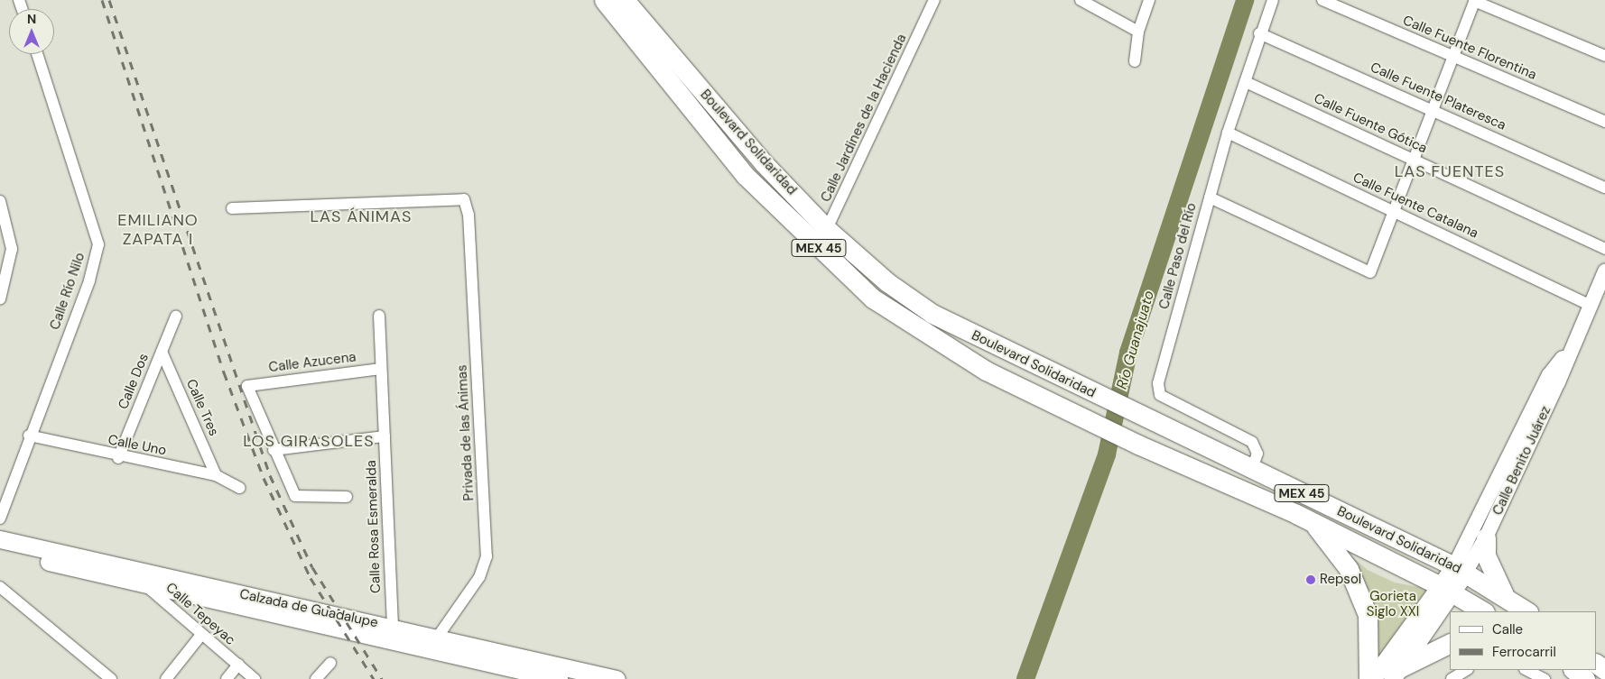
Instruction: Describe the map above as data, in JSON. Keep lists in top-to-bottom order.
{
  "streets": {
    "highway": ["Boulevard Solidaridad", "MEX 45"],
    "main road": ["Calzada de Guadalupe"],
    "street": [
      "Calle Fuente Florentina",
      "Calle Fuente Plateresca",
      "Calle Jardines de la Hacienda",
      "Calle Fuente Gótica",
      "Calle Fuente Catalana",
      "Calle Paso del Río",
      "Calle Río Nilo",
      "Calle Azucena",
      "Calle Dos",
      "Calle Tres",
      "Privada de las Ánimas",
      "Calle Uno",
      "Calle Benito Juárez",
      "Calle Rosa Esmeralda",
      "Calle Tepeyac"
    ]
  },
  "crossings": [
    ["Calle Fuente Plateresca", "Calle Paso del Río"],
    ["Calle Jardines de la Hacienda", "Boulevard Solidaridad"],
    ["Calle Fuente Gótica", "Calle Paso del Río"],
    ["Boulevard Solidaridad", "Calle Paso del Río"],
    ["Boulevard Solidaridad", "Calle Benito Juárez"],
    ["Calle Fuente Catalana", "Calle Paso del Río"],
    ["Calle Fuente Catalana", "Calle Benito Juárez"],
    ["Calle Río Nilo", "Calle Uno"],
    ["Calle Azucena", "Calle Rosa Esmeralda"],
    ["Calle Dos", "Calle Tres"],
    ["Calle Dos", "Calle Uno"],
    ["Calle Tres", "Calle Uno"],
    ["Privada de las Ánimas", "Calzada de Guadalupe"],
    ["Calle Rosa Esmeralda", "Calzada de Guadalupe"],
    ["Calzada de Guadalupe", "Calle Tepeyac"]
  ],
  "districts": [
    "LAS FUENTES",
    "LAS ÁNIMAS",
    "EMILIANO ZAPATA I",
    "LOS GIRASOLES"
  ],
  "water": ["Río Guanajuato"],
  "parks": ["Gorieta Siglo XXI"],
  "places": ["Repsol"],
  "legend": ["Calle", "Ferrocarril"],
  "north": "top"
}
